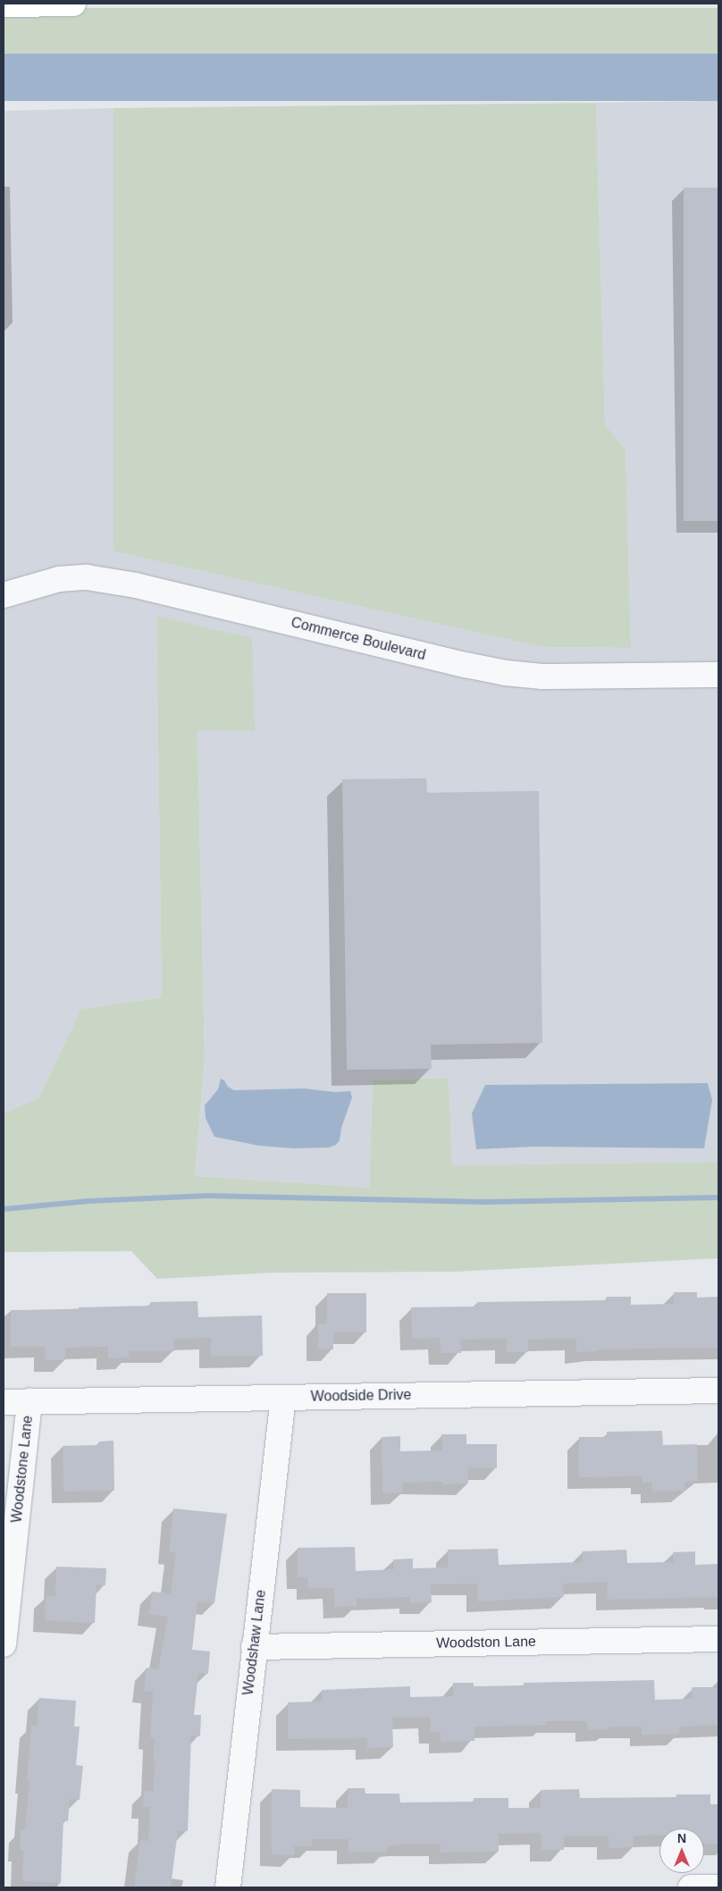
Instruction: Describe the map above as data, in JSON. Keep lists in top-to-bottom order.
{
  "streets": {
    "street": [
      "Commerce Boulevard",
      "Woodside Drive",
      "Woodstone Lane",
      "Woodshaw Lane",
      "Woodston Lane"
    ]
  },
  "crossings": [
    ["Woodside Drive", "Woodstone Lane"],
    ["Woodside Drive", "Woodshaw Lane"],
    ["Woodshaw Lane", "Woodston Lane"]
  ],
  "north": "top"
}
